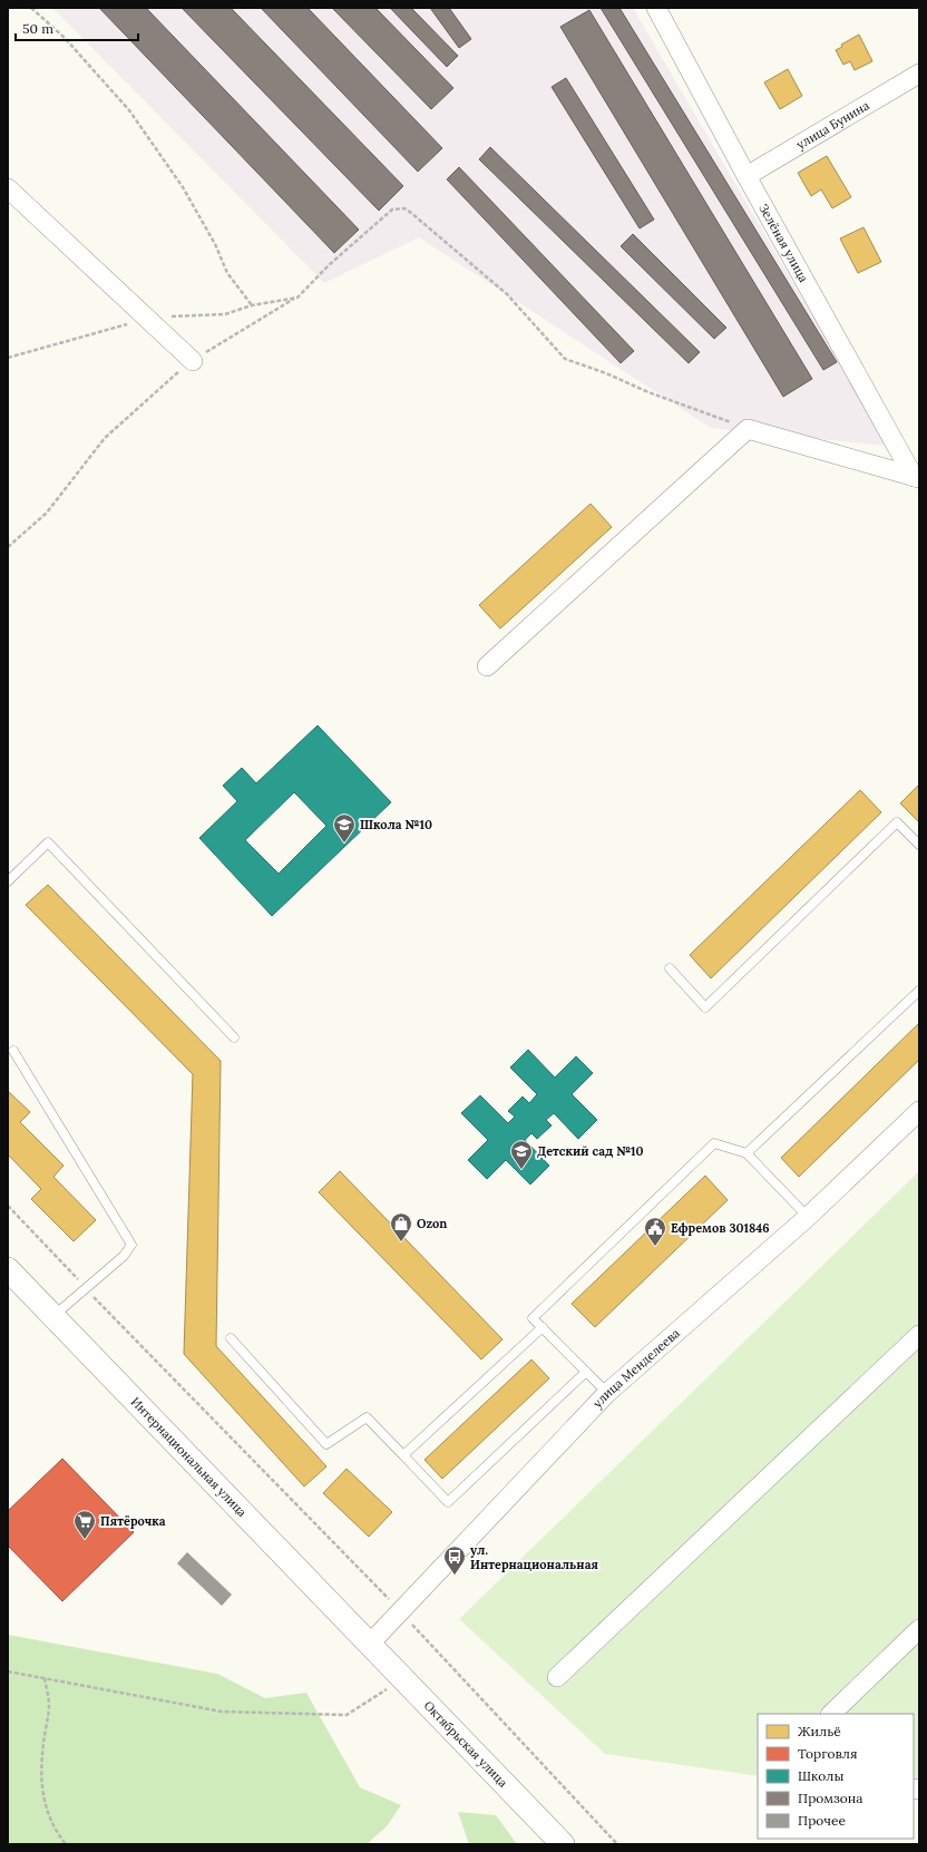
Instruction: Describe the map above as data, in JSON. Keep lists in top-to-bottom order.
{
  "streets": {
    "street": [
      "улица Бунина",
      "Зелёная улица",
      "улица Менделеева",
      "Интернациональная улица",
      "Октябрьская улица"
    ]
  },
  "crossings": [
    ["улица Бунина", "Зелёная улица"],
    ["улица Менделеева", "Интернациональная улица"],
    ["улица Менделеева", "Октябрьская улица"],
    ["Интернациональная улица", "Октябрьская улица"]
  ],
  "places": {
    "school or university": ["Школа №10", "Детский сад №10"],
    "shop": ["Ozon"],
    "public building": ["Ефремов 301846"],
    "supermarket": ["Пятёрочка"],
    "bus stop": ["ул. Интернациональная"]
  },
  "legend": [
    "Жильё",
    "Торговля",
    "Школы",
    "Промзона",
    "Прочее"
  ],
  "scale_bar": "50 m"
}
